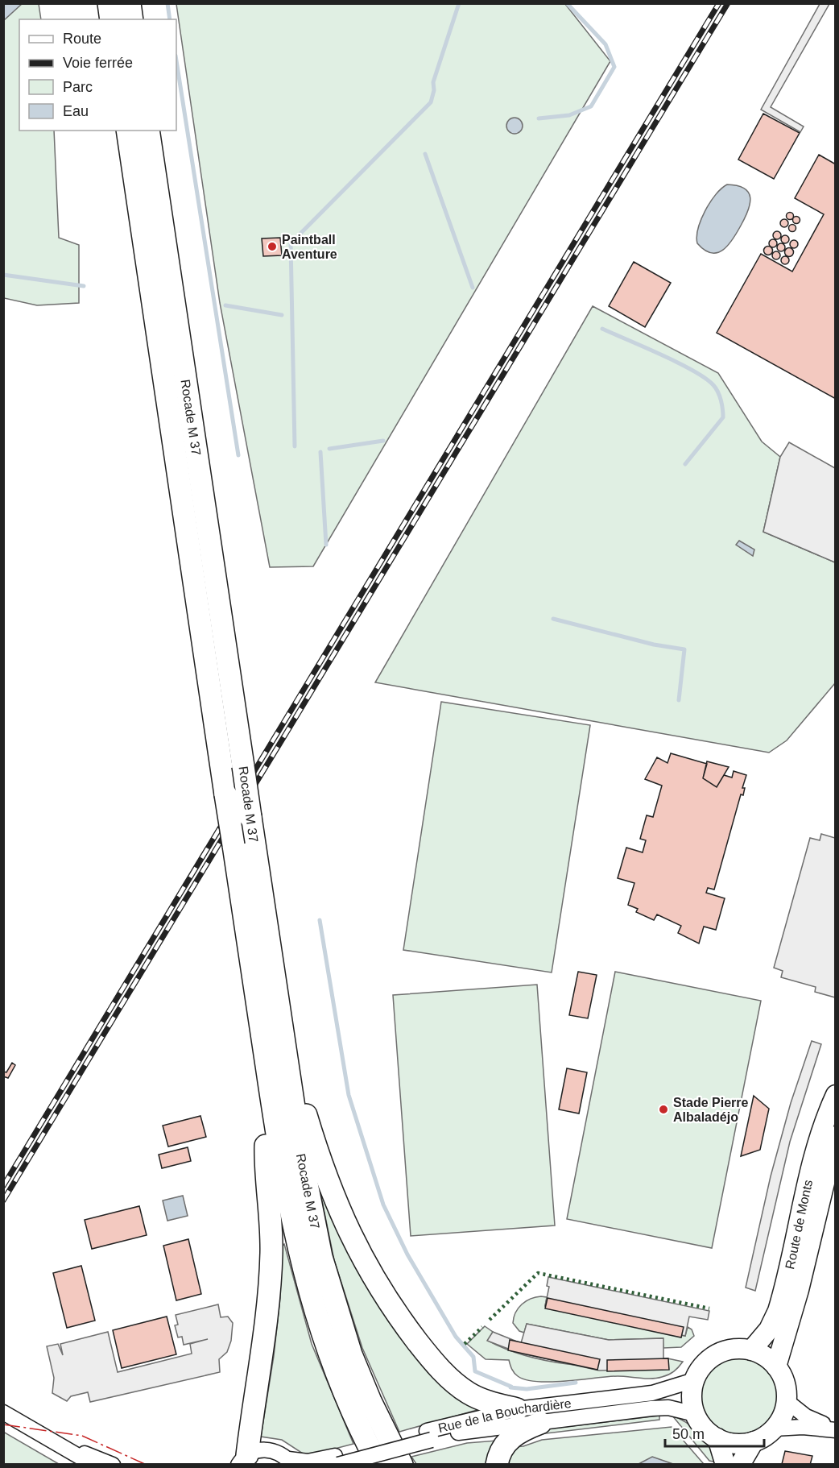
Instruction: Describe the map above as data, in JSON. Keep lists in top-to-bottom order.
{
  "streets": {
    "highway": ["Rocade M 37"],
    "main road": ["Route de Monts"],
    "street": ["Rue de la Bouchardière"]
  },
  "crossings": [
    ["Route de Monts", "Rue de la Bouchardière"]
  ],
  "places": ["Paintball Aventure", "Stade Pierre Albaladéjo"],
  "legend": [
    "Route",
    "Voie ferrée",
    "Parc",
    "Eau"
  ],
  "scale_bar": "50 m"
}
